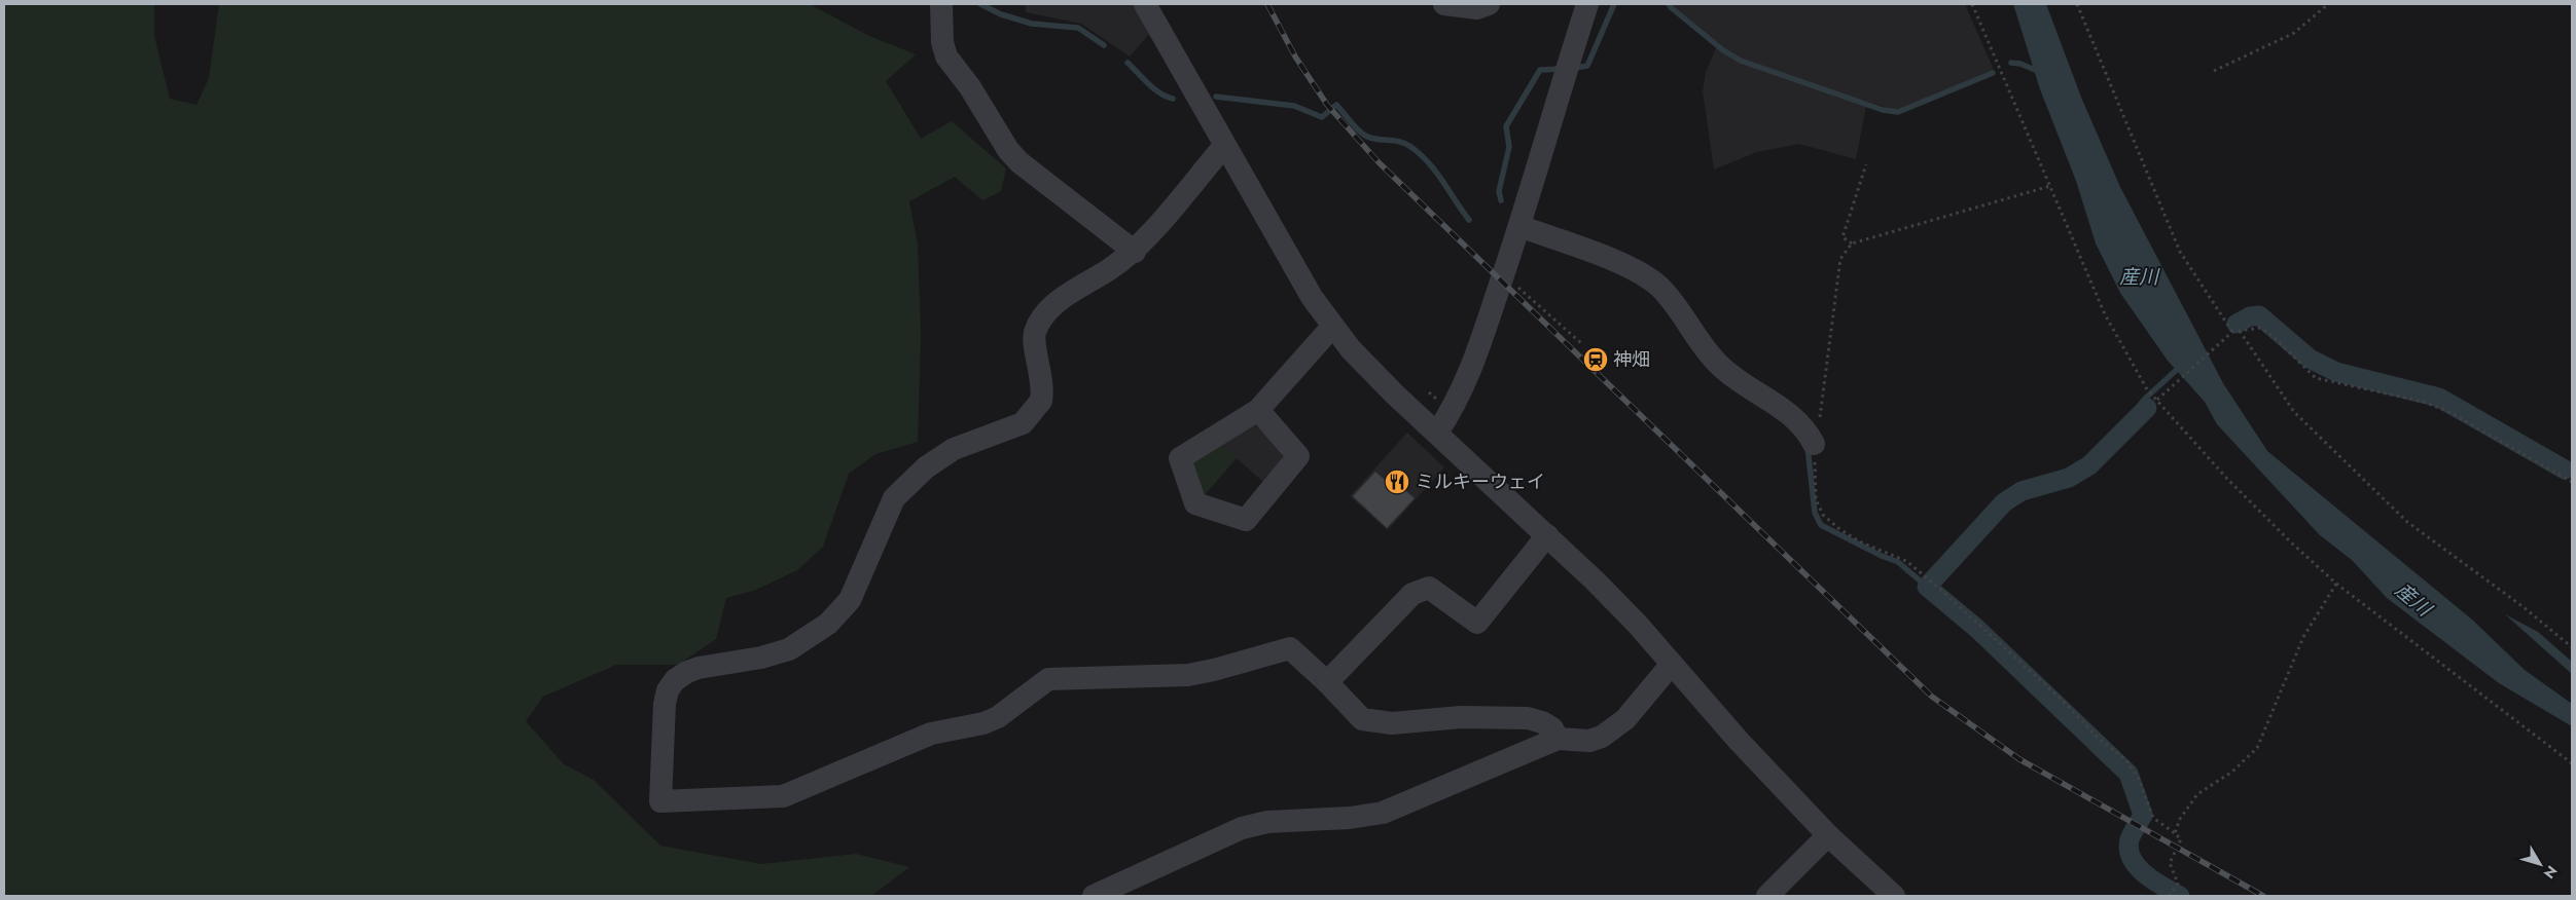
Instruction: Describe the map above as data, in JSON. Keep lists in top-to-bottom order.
{
  "water": ["産川"],
  "places": {
    "station": ["神畑"],
    "restaurant": ["ミルキーウェイ"]
  },
  "north": "bottom right"
}
